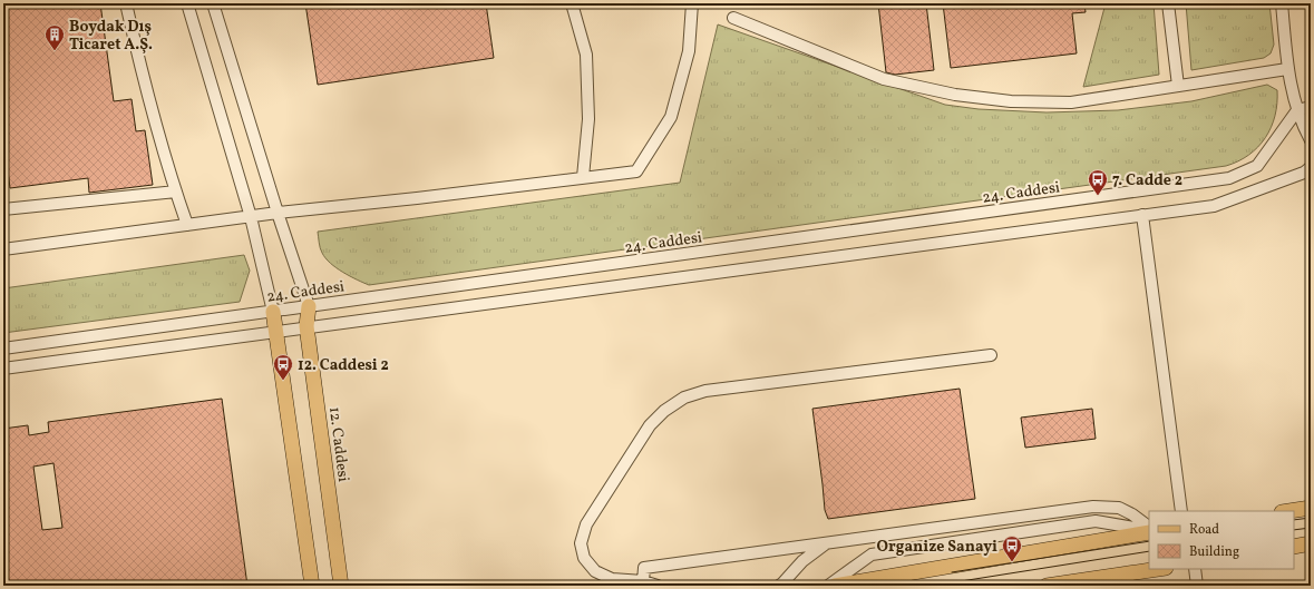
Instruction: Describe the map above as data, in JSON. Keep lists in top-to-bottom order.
{
  "streets": {
    "main road": ["12. Caddesi"],
    "street": ["24. Caddesi"]
  },
  "crossings": [
    ["24. Caddesi", "12. Caddesi"]
  ],
  "places": {
    "building": ["Boydak Dış Ticaret A.Ş."],
    "bus stop": ["7. Cadde 2", "12. Caddesi 2", "Organize Sanayi"]
  },
  "legend": ["Road", "Building"]
}
